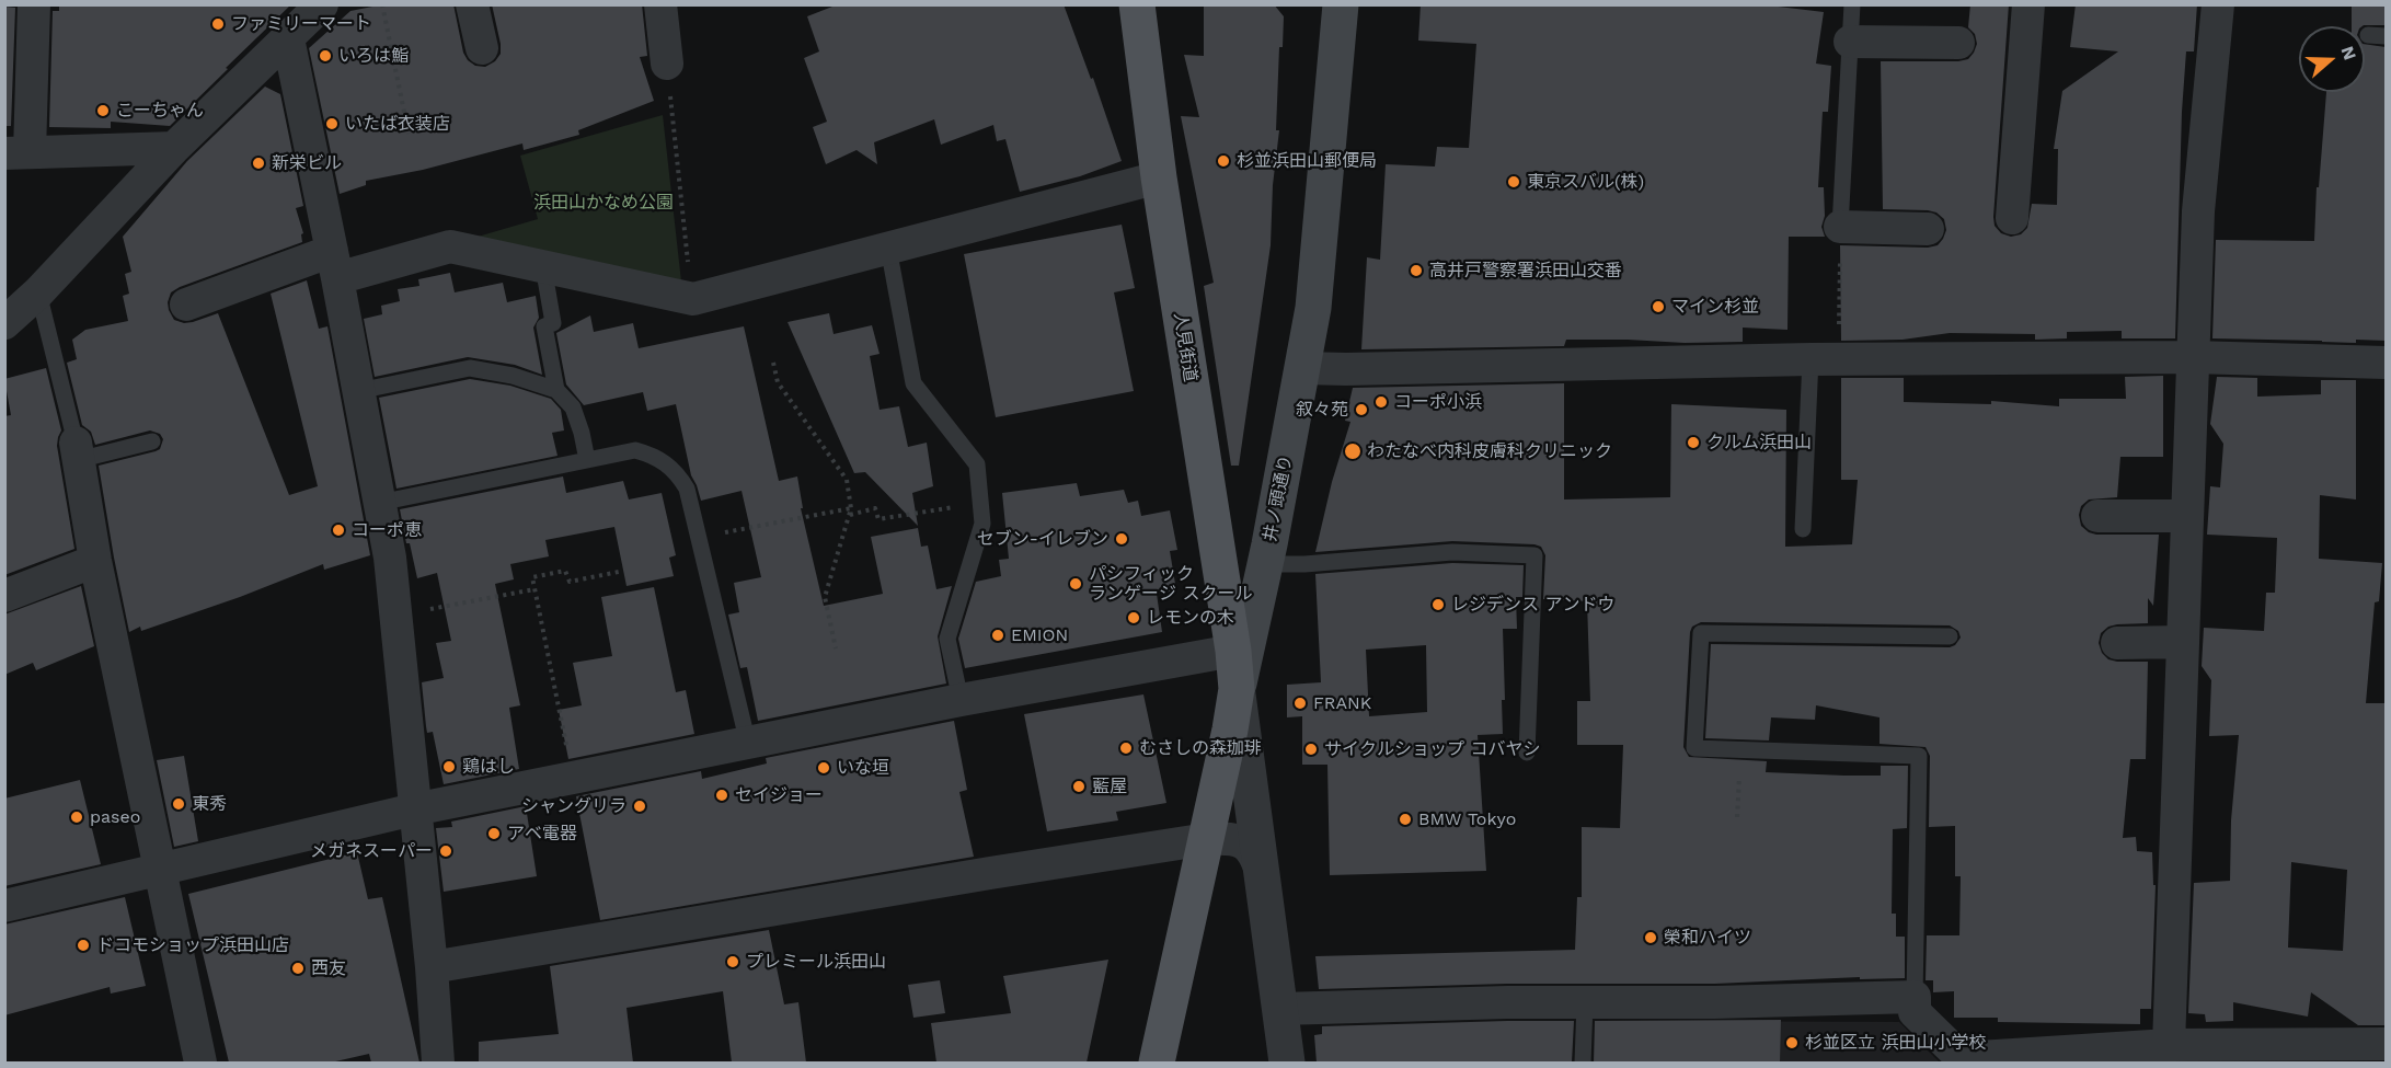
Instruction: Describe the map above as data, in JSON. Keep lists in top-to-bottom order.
{
  "streets": {
    "main road": ["人見街道", "井ノ頭通り"]
  },
  "crossings": [
    ["人見街道", "井ノ頭通り"]
  ],
  "parks": ["浜田山かなめ公園"],
  "places": [
    "ファミリーマート",
    "いろは鮨",
    "こーちゃん",
    "いたば衣装店",
    "杉並浜田山郵便局",
    "新栄ビル",
    "東京スバル(株)",
    "高井戸警察署浜田山交番",
    "マイン杉並",
    "コーポ小浜",
    "叙々苑",
    "クルム浜田山",
    "わたなべ内科皮膚科クリニック",
    "コーポ恵",
    "セブン-イレブン",
    "パシフィック ランゲージ スクール",
    "レジデンス アンドウ",
    "レモンの木",
    "EMION",
    "FRANK",
    "むさしの森珈琲",
    "サイクルショップ コバヤシ",
    "鶏はし",
    "いな垣",
    "藍屋",
    "セイジョー",
    "東秀",
    "シャングリラ",
    "paseo",
    "BMW Tokyo",
    "アベ電器",
    "メガネスーパー",
    "榮和ハイツ",
    "ドコモショップ浜田山店",
    "プレミール浜田山",
    "西友",
    "杉並区立 浜田山小学校"
  ],
  "north": "right"
}
